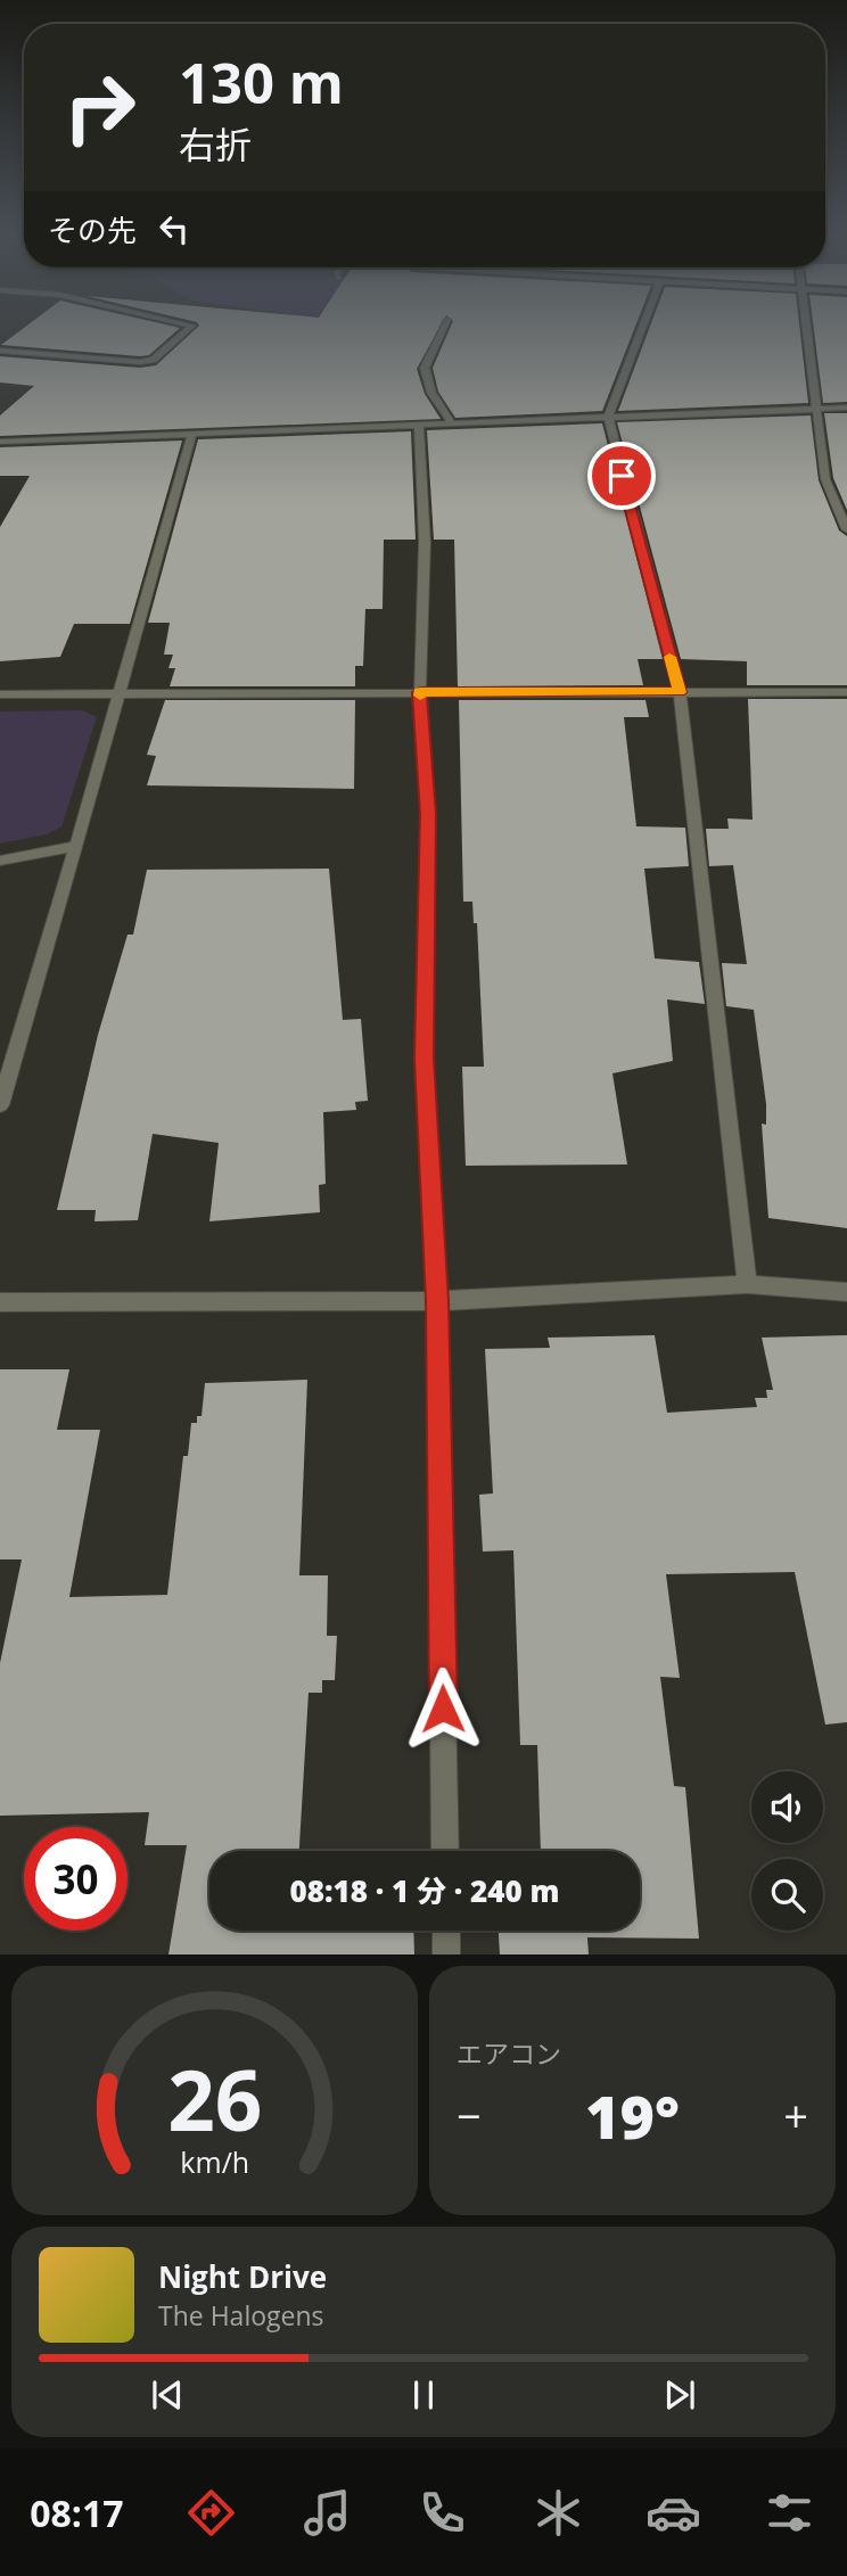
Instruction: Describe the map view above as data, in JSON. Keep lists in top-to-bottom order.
{
  "page": {
    "turn": ["130 m", "右折"],
    "then": "その先",
    "limit": "30",
    "trip": "08:18 · 1 分 · 240 m",
    "tile": "エアコン",
    "heat": ["−", "19°", "+"],
    "song": ["Night Drive", "The Halogens"],
    "tabs": "08:17",
    "gauge": ["26", "km/h"]
  }
}
